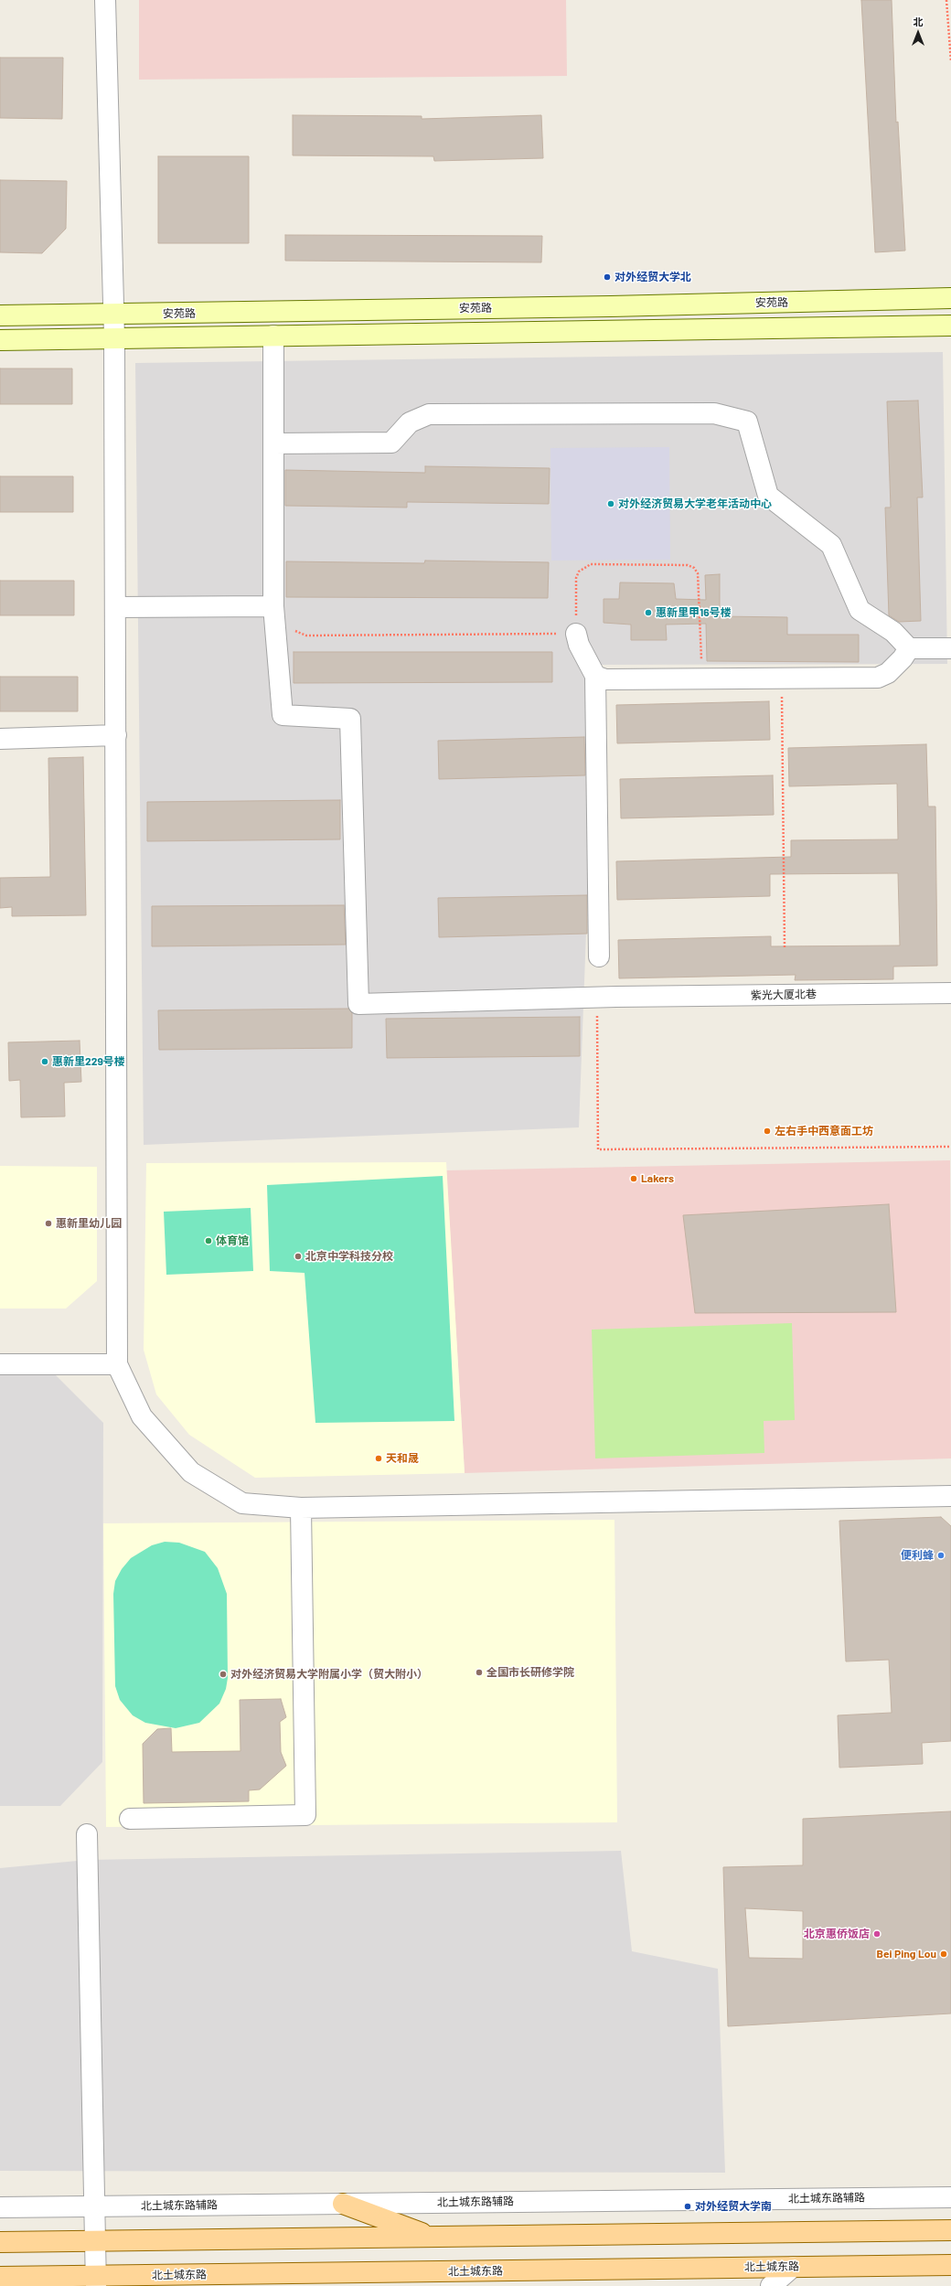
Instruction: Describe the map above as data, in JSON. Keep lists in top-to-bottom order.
{
  "streets": {
    "main road": ["安苑路", "北土城东路"],
    "street": ["紫光大厦北巷", "北土城东路辅路"]
  },
  "places": [
    "对外经贸大学北",
    "对外经济贸易大学老年活动中心",
    "惠新里甲16号楼",
    "惠新里229号楼",
    "左右手中西意面工坊",
    "Lakers",
    "惠新里幼儿园",
    "体育馆",
    "北京中学科技分校",
    "天和晟",
    "便利蜂",
    "全国市长研修学院",
    "对外经济贸易大学附属小学（贸大附小）",
    "北京惠侨饭店",
    "Bei Ping Lou",
    "对外经贸大学南"
  ],
  "north": "top"
}
